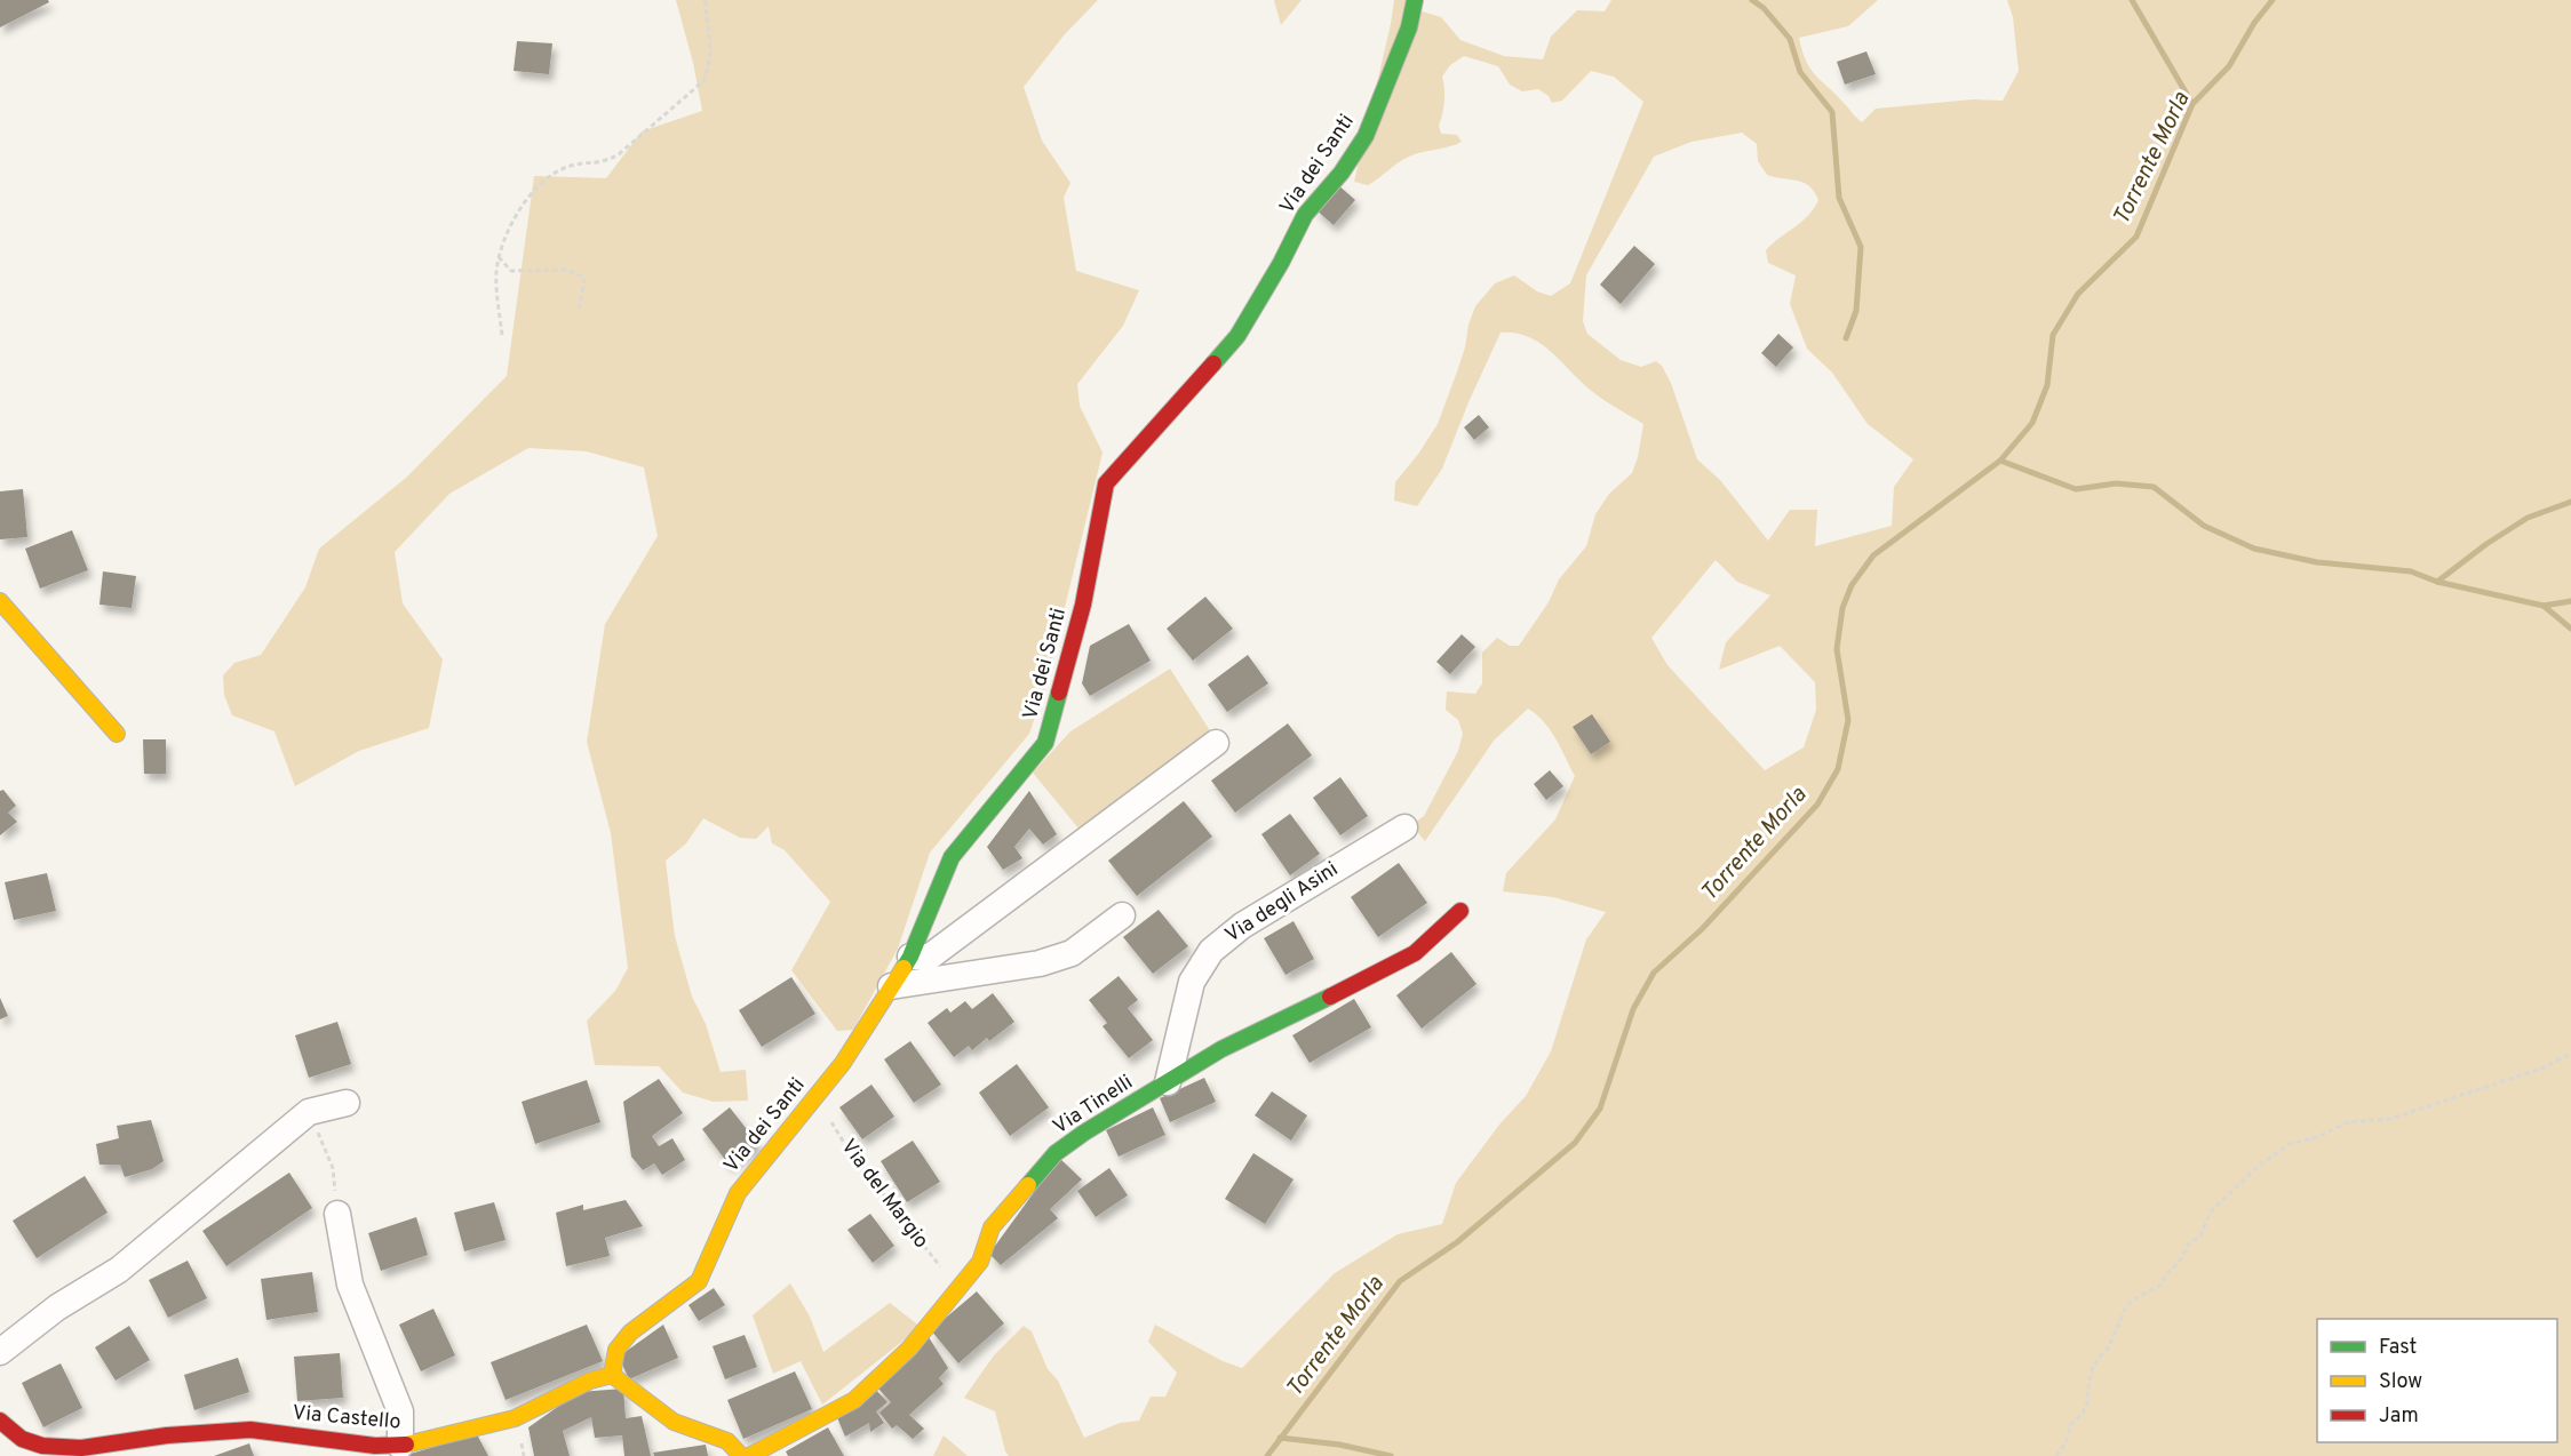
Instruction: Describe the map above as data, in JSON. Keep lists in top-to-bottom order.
{
  "streets": {
    "street": [
      "Via dei Santi",
      "Via degli Asini",
      "Via Tinelli",
      "Via Castello"
    ],
    "path": ["Via del Margio"]
  },
  "crossings": [
    ["Via dei Santi", "Via del Margio"],
    ["Via dei Santi", "Via Castello"],
    ["Via degli Asini", "Via Tinelli"],
    ["Via Tinelli", "Via del Margio"]
  ],
  "water": ["Torrente Morla"],
  "legend": ["Fast", "Slow", "Jam"]
}
